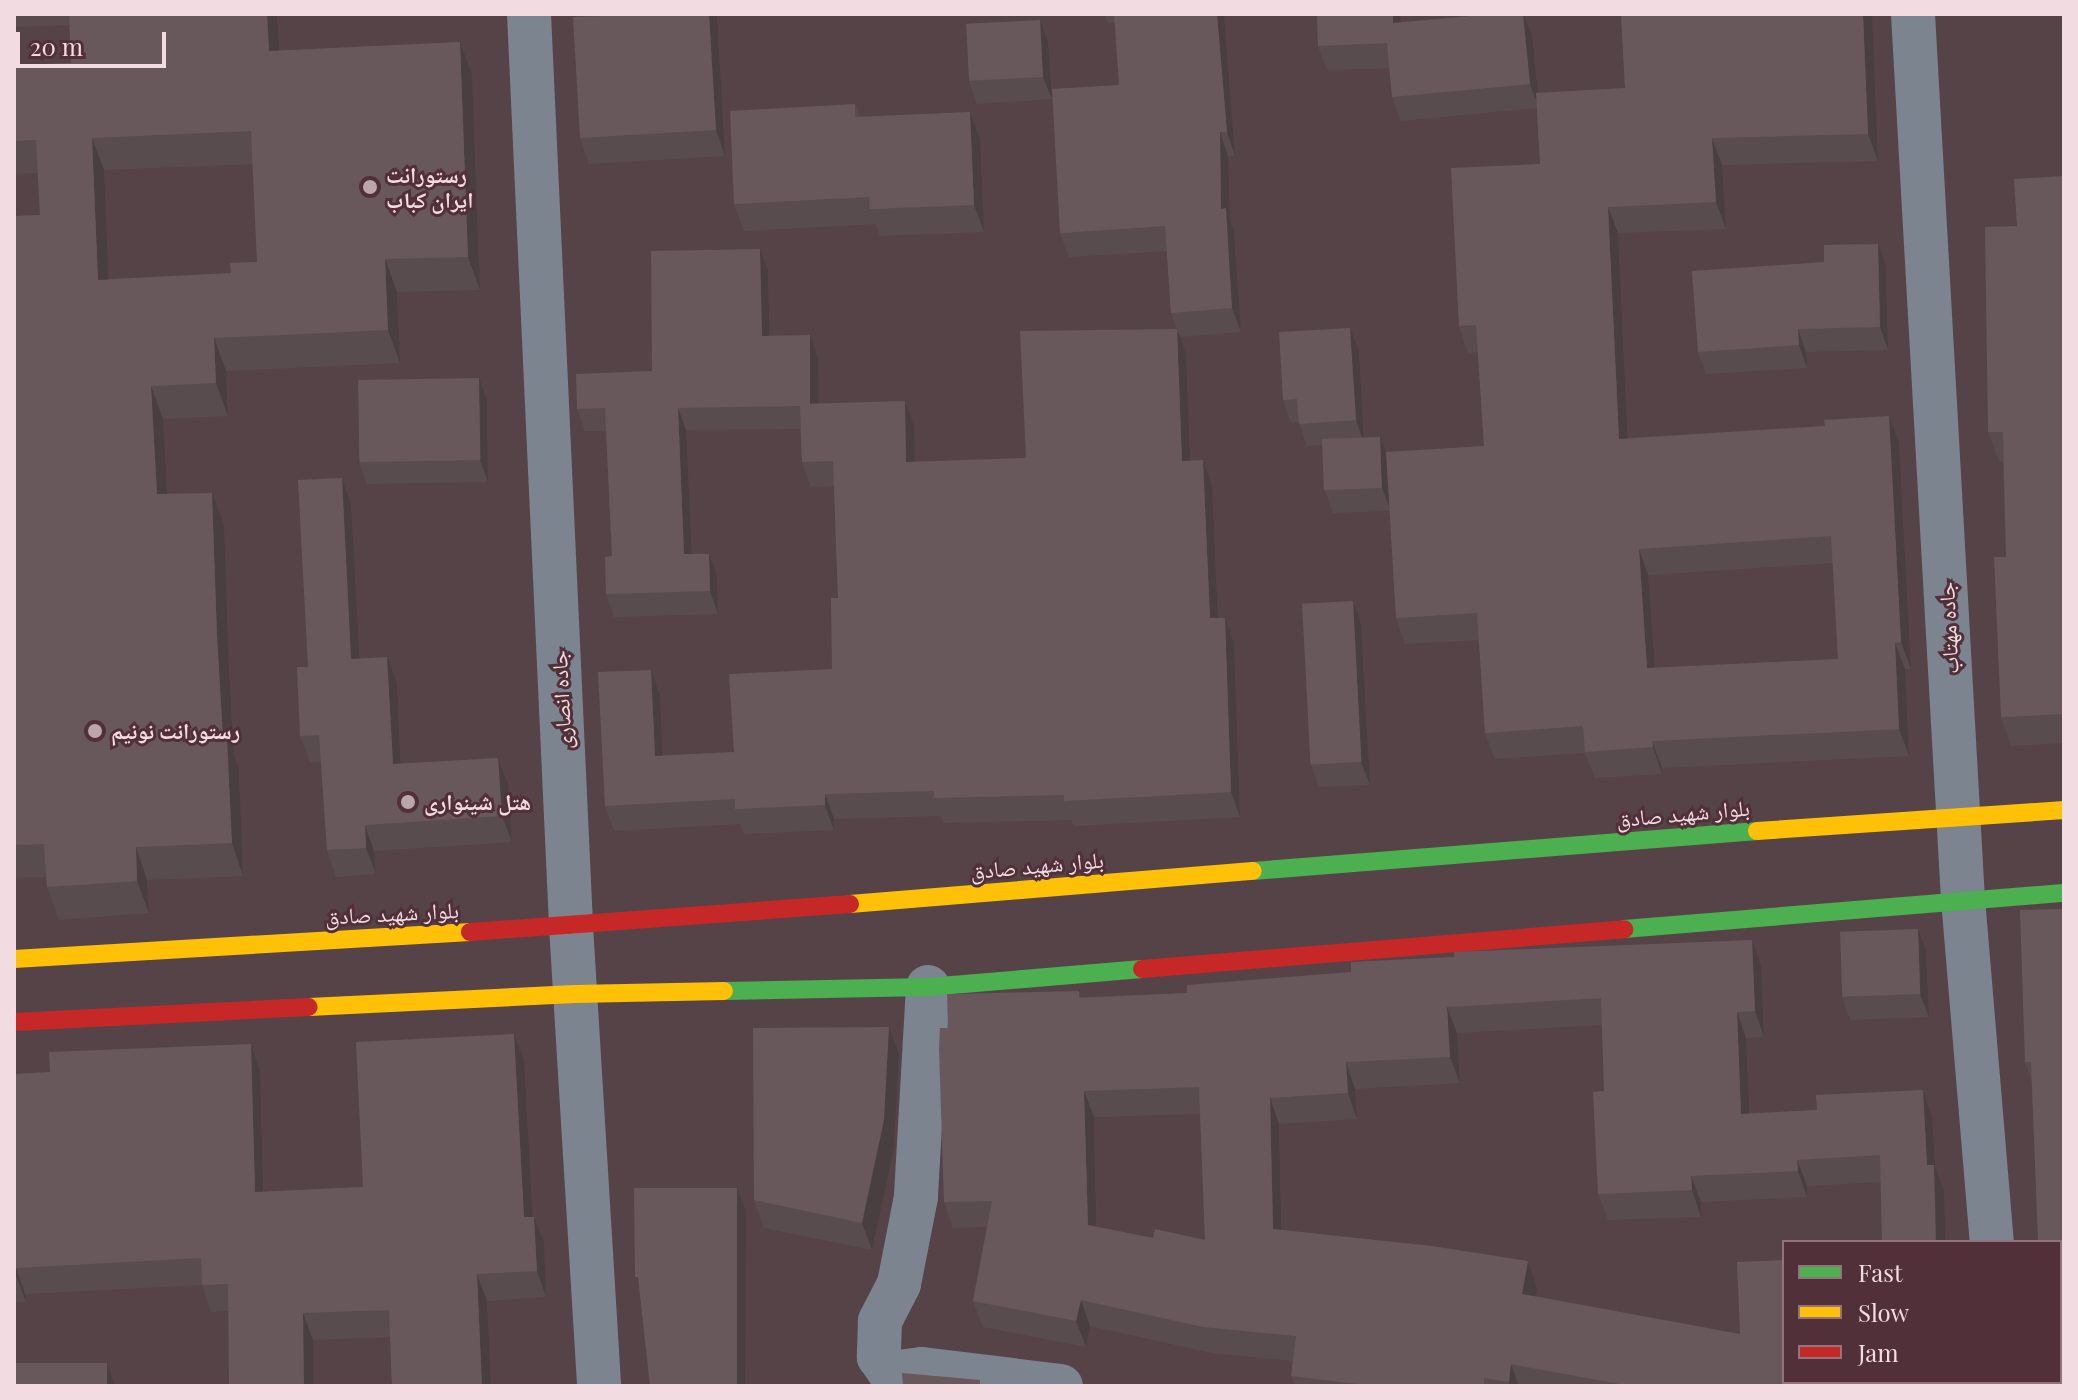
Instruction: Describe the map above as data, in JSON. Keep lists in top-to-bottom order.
{
  "streets": {
    "main road": ["بلوار شهید صادق"],
    "street": ["جاده مهتاب", "جاده انصاری"]
  },
  "crossings": [
    ["جاده مهتاب", "بلوار شهید صادق"],
    ["جاده انصاری", "بلوار شهید صادق"]
  ],
  "places": ["رستورانت ایران کباب", "رستورانت نونیم", "هتل شینواری"],
  "legend": ["Fast", "Slow", "Jam"],
  "scale_bar": "20 m"
}
